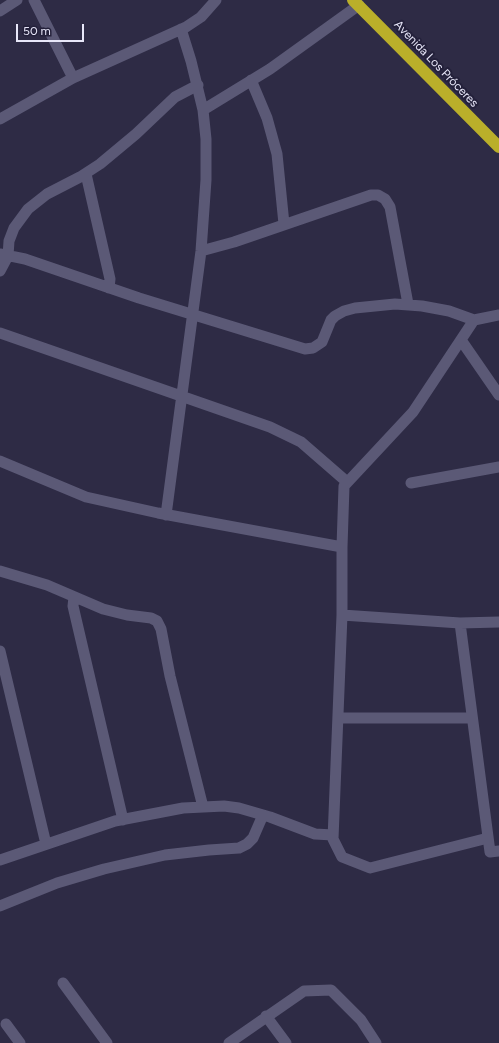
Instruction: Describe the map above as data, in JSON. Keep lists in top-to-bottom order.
{
  "streets": {
    "highway": ["Avenida Los Próceres"]
  },
  "scale_bar": "50 m"
}
